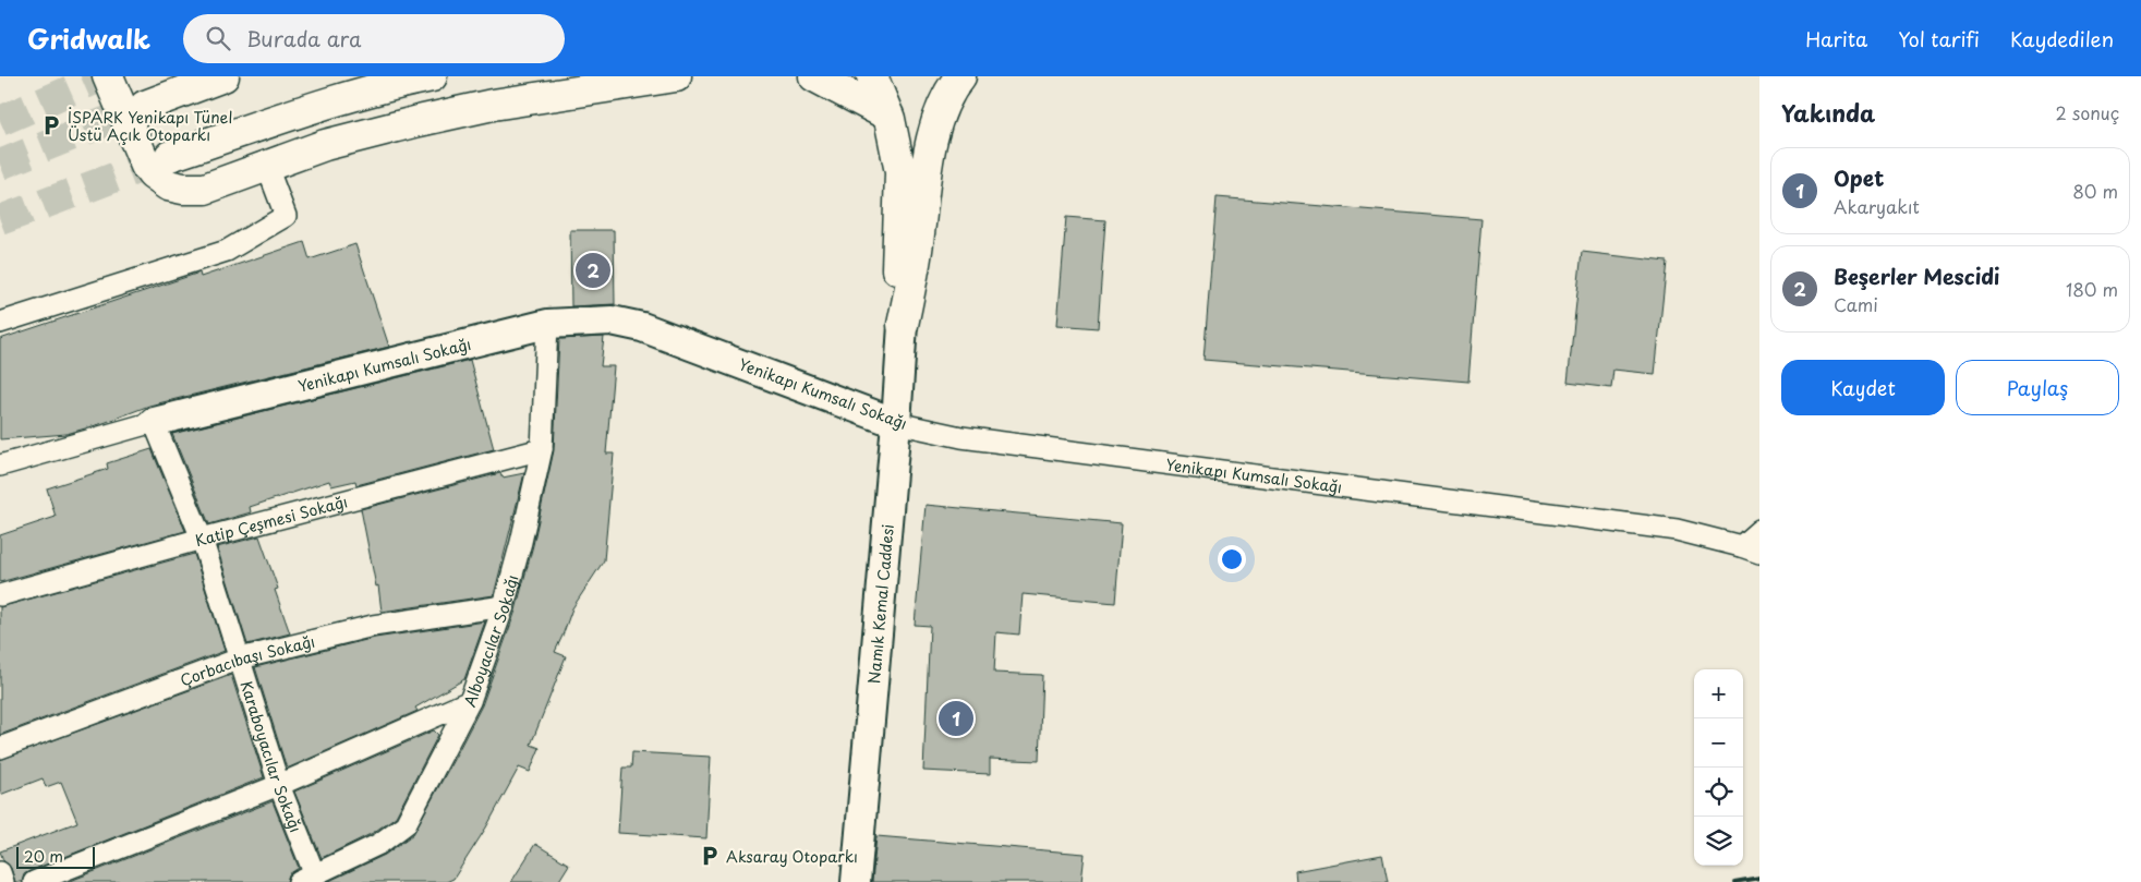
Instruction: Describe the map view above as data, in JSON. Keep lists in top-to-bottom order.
{
  "streets": {
    "street": [
      "Yenikapı Kumsalı Sokağı",
      "Katip Çeşmesi Sokağı",
      "Namık Kemal Caddesi",
      "Alboyacılar Sokağı",
      "Çorbacıbaşı Sokağı",
      "Karaboyacılar Sokağı"
    ]
  },
  "crossings": [
    ["Yenikapı Kumsalı Sokağı", "Namık Kemal Caddesi"],
    ["Yenikapı Kumsalı Sokağı", "Alboyacılar Sokağı"],
    ["Yenikapı Kumsalı Sokağı", "Karaboyacılar Sokağı"],
    ["Katip Çeşmesi Sokağı", "Alboyacılar Sokağı"],
    ["Katip Çeşmesi Sokağı", "Karaboyacılar Sokağı"],
    ["Alboyacılar Sokağı", "Çorbacıbaşı Sokağı"],
    ["Alboyacılar Sokağı", "Karaboyacılar Sokağı"],
    ["Çorbacıbaşı Sokağı", "Karaboyacılar Sokağı"]
  ],
  "places": {
    "parking": ["İSPARK Yenikapı Tünel Üstü Açık Otoparkı", "Aksaray Otoparkı"]
  },
  "scale_bar": "20 m",
  "page": {
    "header": "Gridwalk",
    "search": "Burada ara",
    "nav": ["Harita", "Yol tarifi", "Kaydedilen"],
    "heading": ["Yakında", "2 sonuç"],
    "list": [
      {
        "mark": "1",
        "name": "Opet",
        "note": "Akaryakıt",
        "value": "80 m"
      },
      {
        "mark": "2",
        "name": "Beşerler Mescidi",
        "note": "Cami",
        "value": "180 m"
      }
    ],
    "pins": ["2", "1"],
    "buttons": ["Kaydet", "Paylaş"],
    "map_buttons": ["+", "−"],
    "scale": "20 m"
  }
}
